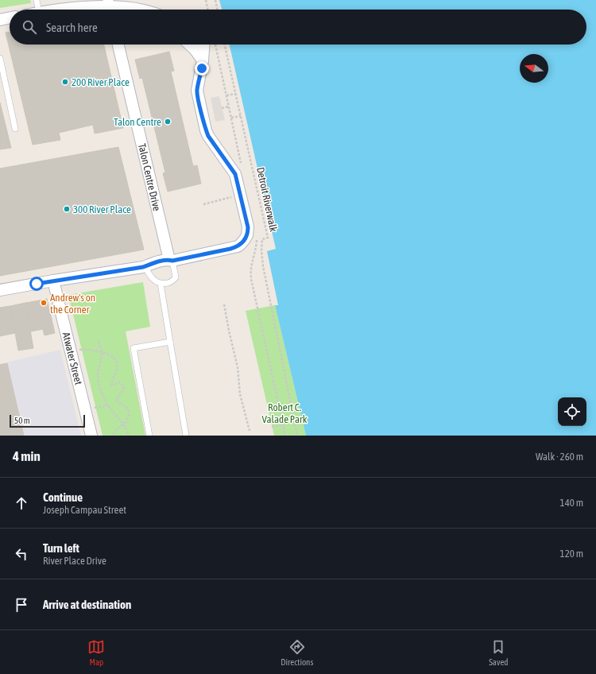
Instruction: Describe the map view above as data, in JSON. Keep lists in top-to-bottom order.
{
  "streets": {
    "street": ["Talon Centre Drive", "Atwater Street"],
    "path": ["Detroit Riverwalk"]
  },
  "parks": ["Robert C. Valade Park"],
  "places": [
    "200 River Place",
    "Talon Centre",
    "300 River Place",
    "Andrew's on the Corner"
  ],
  "scale_bar": "50 m",
  "north": "left",
  "page": {
    "search": "Search here",
    "scale": "50 m",
    "heading": ["4 min", "Walk · 260 m"],
    "list": [
      ["Continue", "Joseph Campau Street", "140 m"],
      ["Turn left", "River Place Drive", "120 m"],
      "Arrive at destination"
    ],
    "nav": ["Map", "Directions", "Saved"]
  }
}
